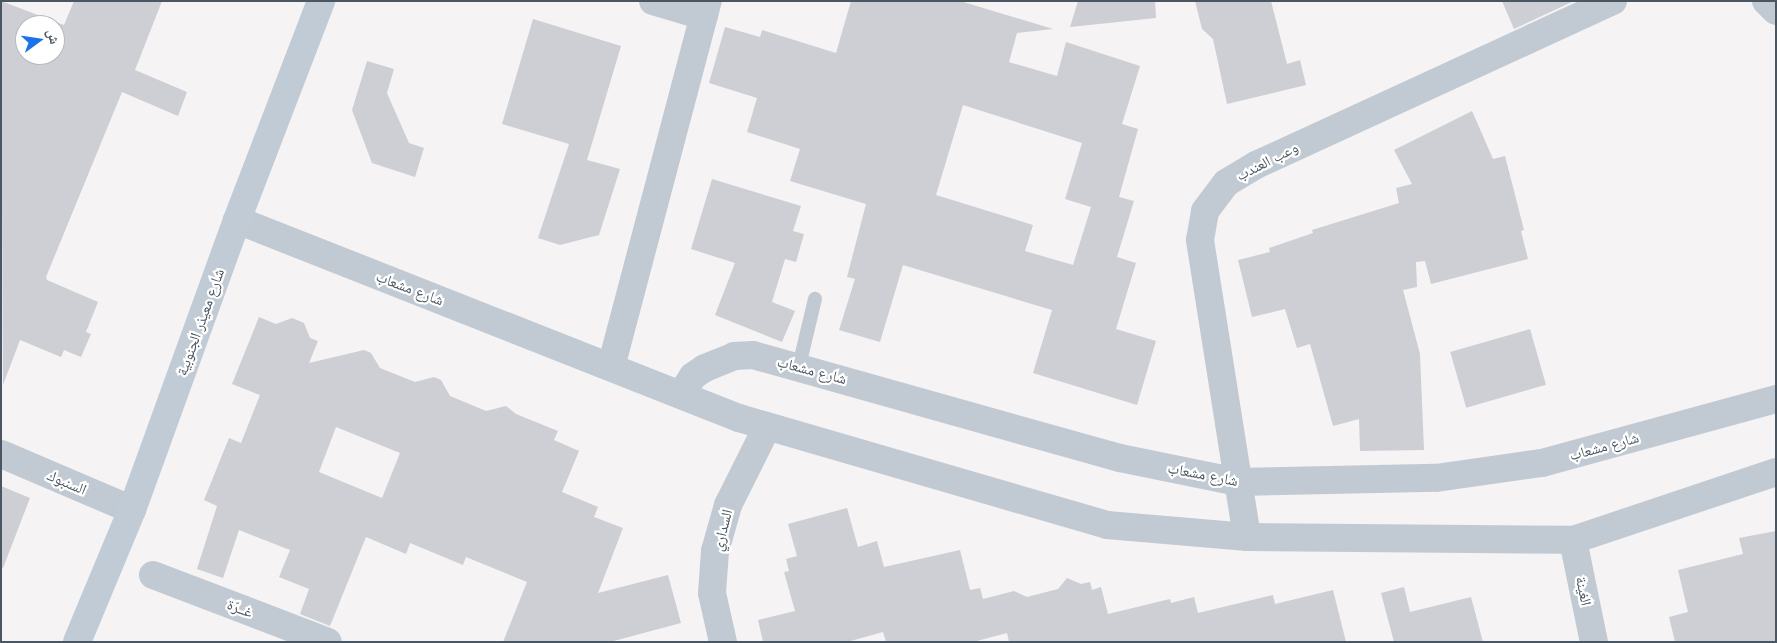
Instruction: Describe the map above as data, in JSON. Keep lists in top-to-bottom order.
{
  "streets": {
    "street": [
      "وعب العندب",
      "شارع مشعاب",
      "شارع معيذر الجنوبية",
      "السنبوك",
      "السداري",
      "الغينة",
      "غــرّة"
    ]
  },
  "crossings": [
    ["وعب العندب", "شارع مشعاب"],
    ["شارع مشعاب", "شارع معيذر الجنوبية"],
    ["شارع مشعاب", "السداري"],
    ["شارع مشعاب", "الغينة"],
    ["شارع معيذر الجنوبية", "السنبوك"]
  ],
  "north": "right"
}
